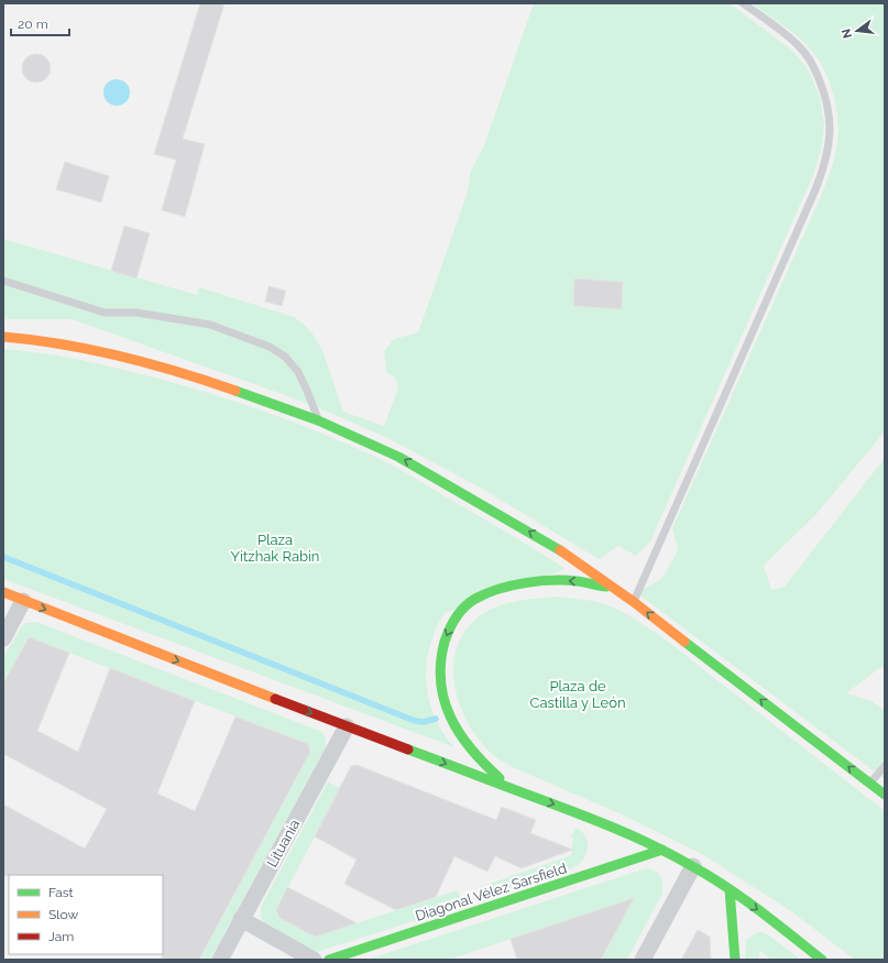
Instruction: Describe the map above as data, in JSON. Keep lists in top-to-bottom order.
{
  "streets": {
    "main road": ["Diagonal Vélez Sarsfield"],
    "street": ["Lituania"]
  },
  "parks": ["Plaza Yitzhak Rabin", "Plaza de Castilla y León"],
  "legend": ["Fast", "Slow", "Jam"],
  "scale_bar": "20 m",
  "north": "left"
}
